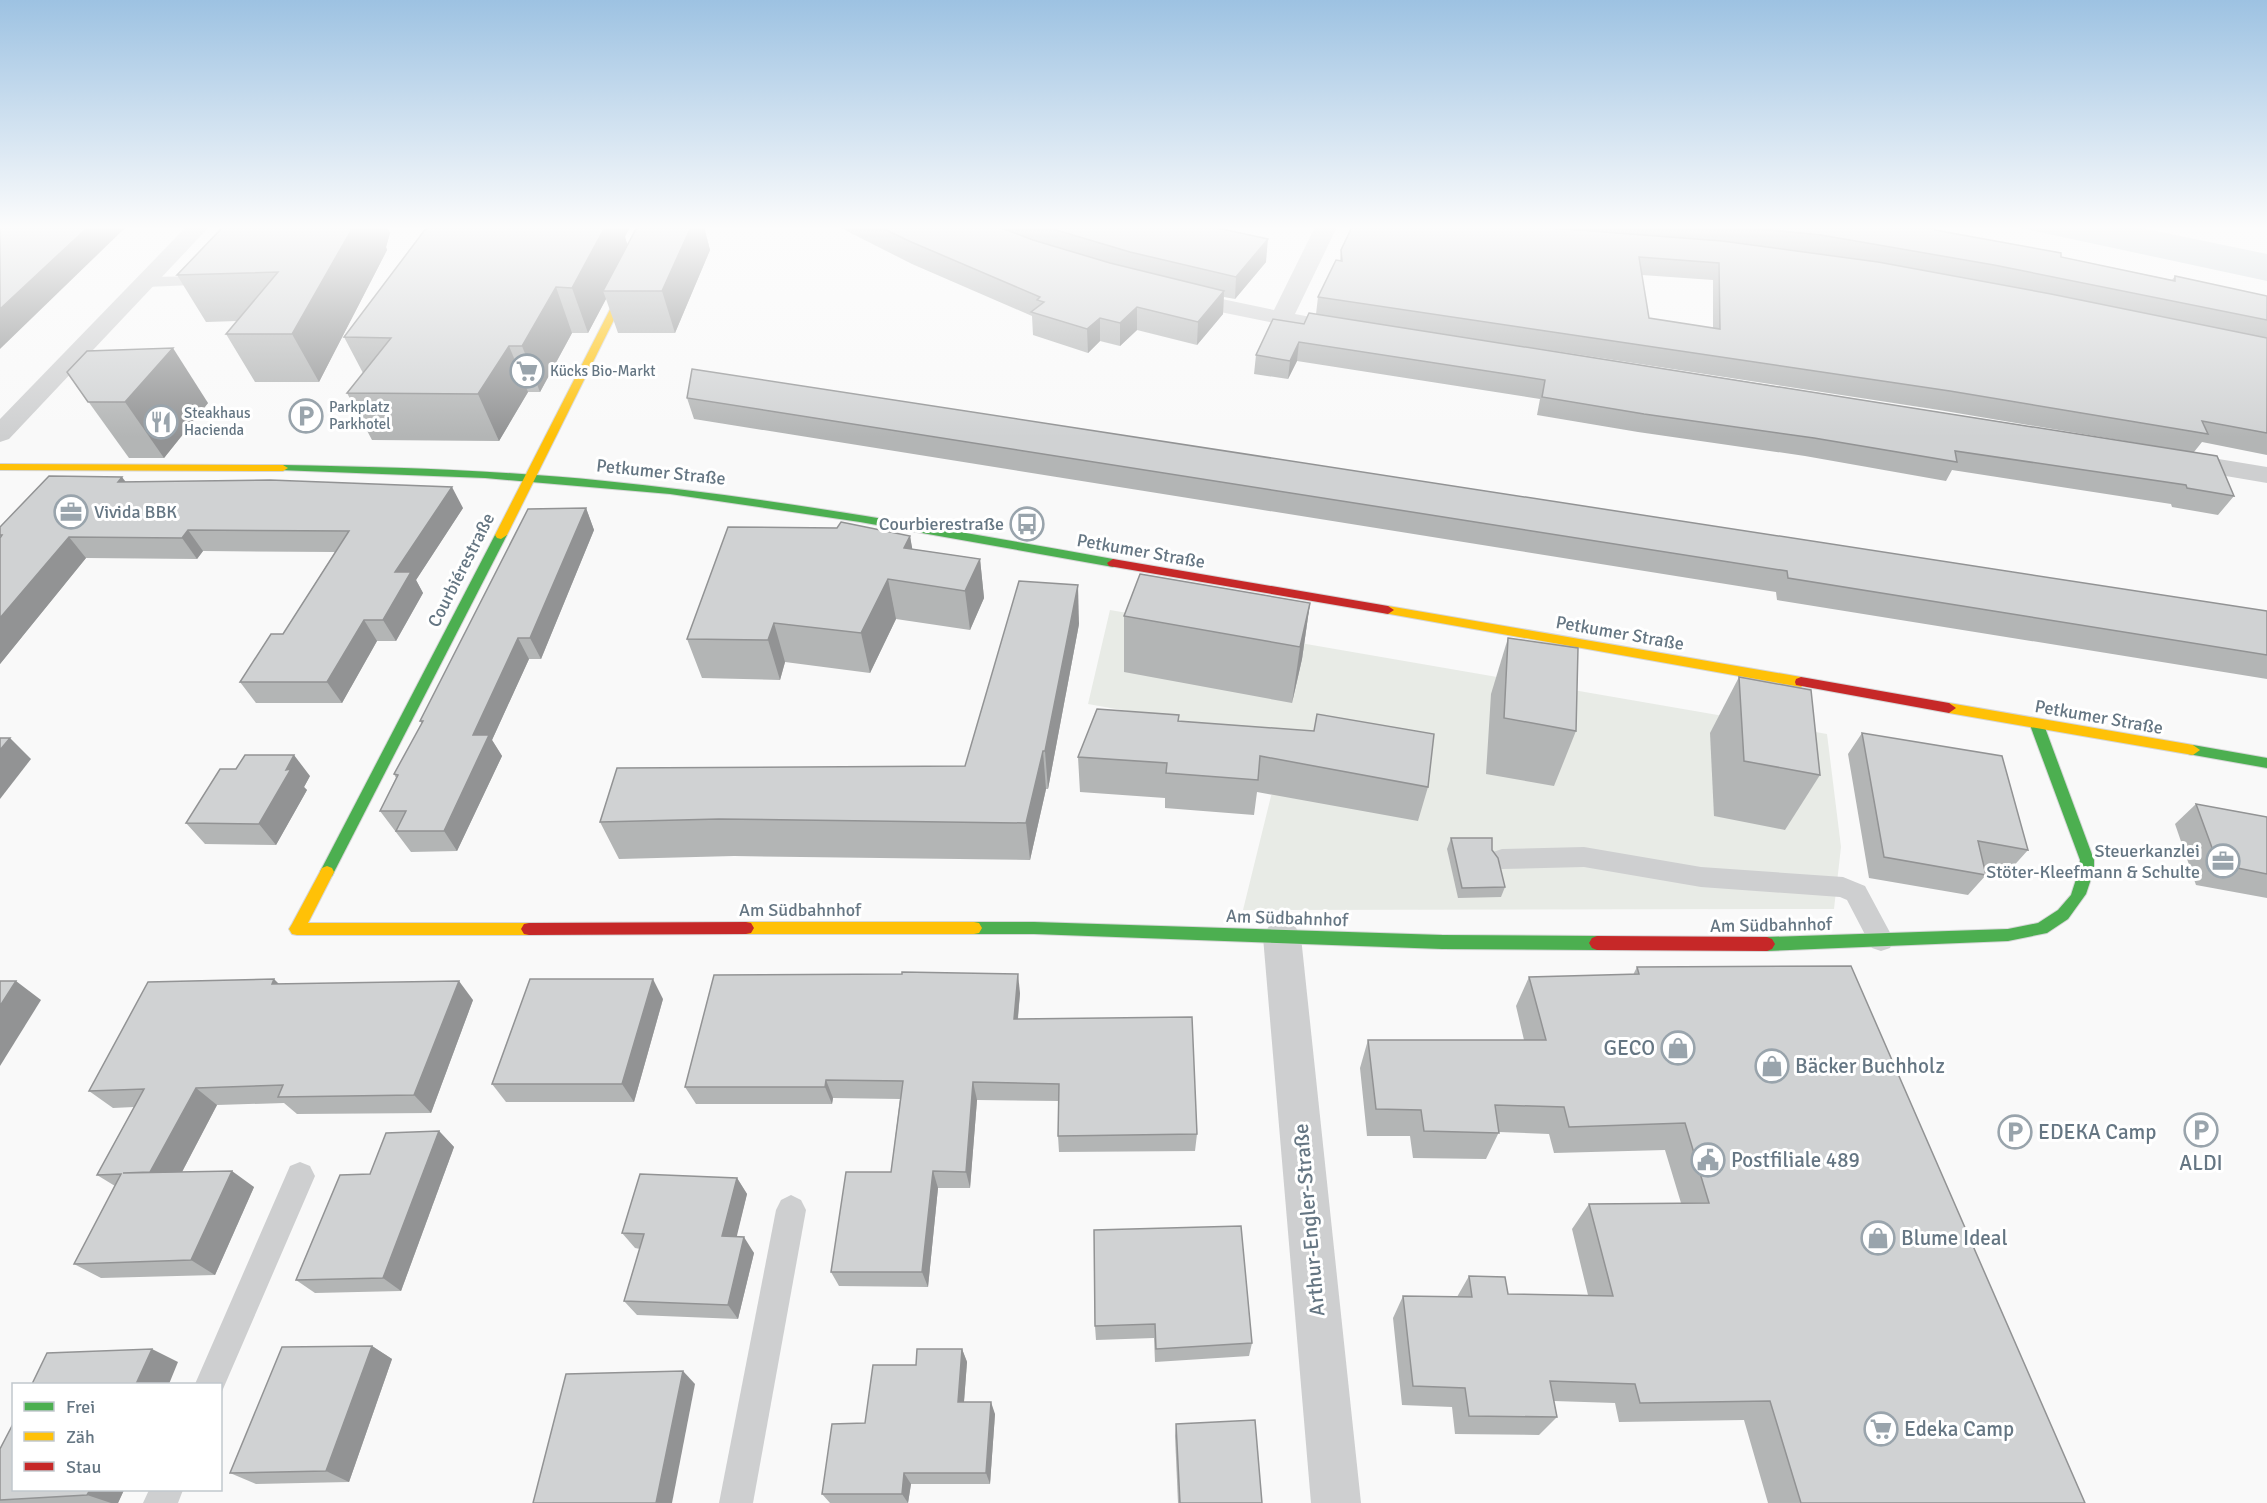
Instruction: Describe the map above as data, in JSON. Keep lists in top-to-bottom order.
{
  "streets": {
    "street": [
      "Petkumer Straße",
      "Courbiérestraße",
      "Am Südbahnhof",
      "Arthur-Engler-Straße"
    ]
  },
  "crossings": [
    ["Petkumer Straße", "Courbiérestraße"],
    ["Petkumer Straße", "Am Südbahnhof"],
    ["Courbiérestraße", "Am Südbahnhof"],
    ["Am Südbahnhof", "Arthur-Engler-Straße"]
  ],
  "places": {
    "supermarket": ["Kücks Bio-Markt", "Edeka Camp"],
    "parking": ["Parkplatz Parkhotel", "ALDI", "EDEKA Camp"],
    "restaurant": ["Steakhaus Hacienda"],
    "office": ["Vivida BBK", "Steuerkanzlei Stöter-Kleefmann & Schulte"],
    "bus stop": ["Courbierestraße"],
    "shop": ["GECO", "Bäcker Buchholz", "Blume Ideal"],
    "public building": ["Postfiliale 489"]
  },
  "legend": ["Frei", "Zäh", "Stau"]
}
